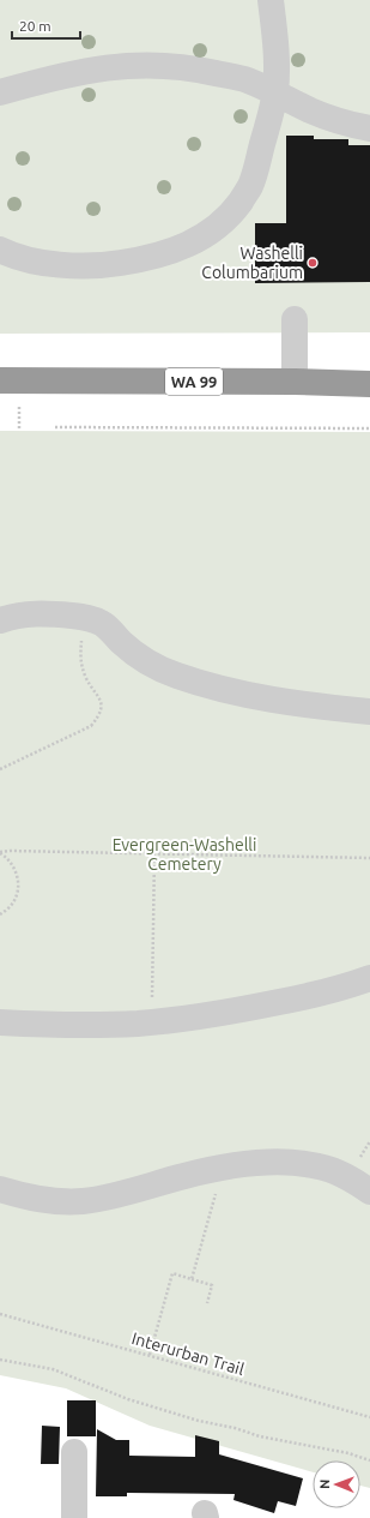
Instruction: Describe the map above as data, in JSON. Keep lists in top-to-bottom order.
{
  "streets": {
    "highway": ["WA 99"],
    "path": ["Interurban Trail"]
  },
  "parks": ["Evergreen-Washelli Cemetery"],
  "places": ["Washelli Columbarium"],
  "scale_bar": "20 m",
  "north": "left"
}
